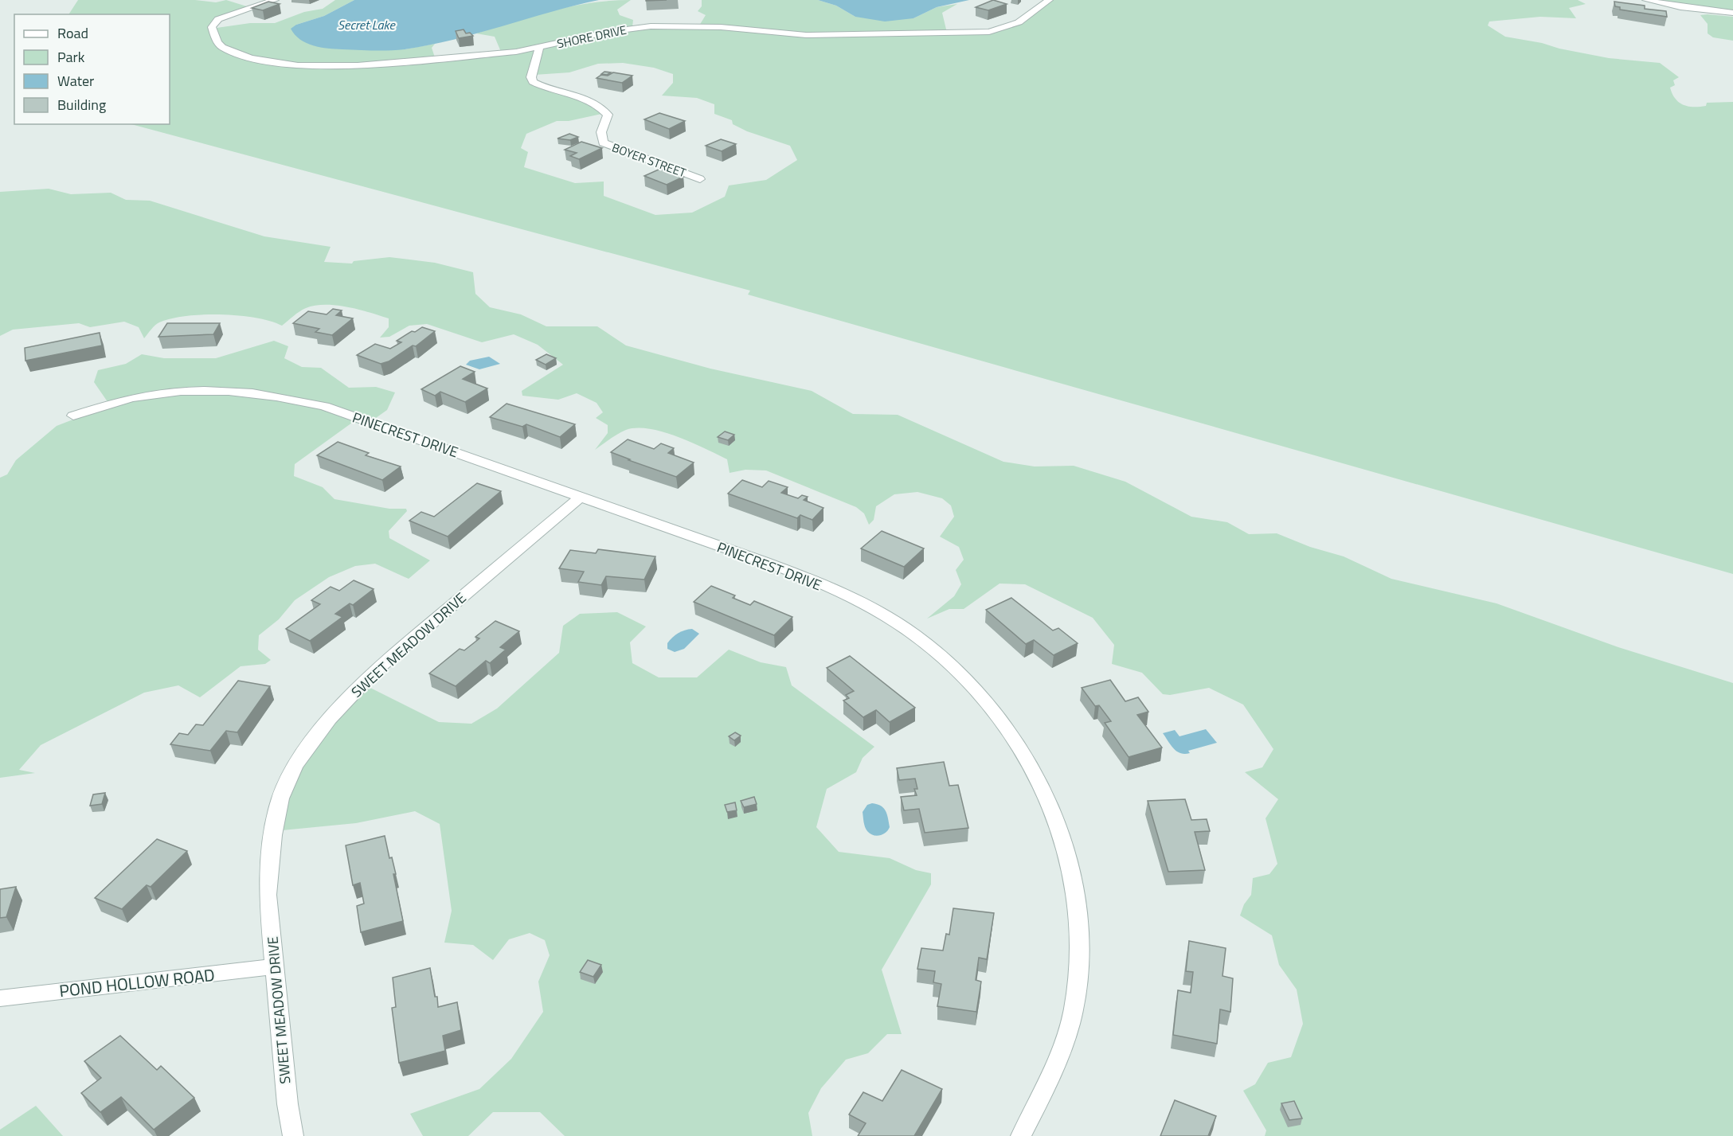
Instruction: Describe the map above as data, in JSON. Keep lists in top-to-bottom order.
{
  "streets": {
    "street": [
      "SHORE DRIVE",
      "BOYER STREET",
      "PINECREST DRIVE",
      "SWEET MEADOW DRIVE",
      "POND HOLLOW ROAD"
    ]
  },
  "crossings": [
    ["SHORE DRIVE", "BOYER STREET"],
    ["PINECREST DRIVE", "SWEET MEADOW DRIVE"],
    ["SWEET MEADOW DRIVE", "POND HOLLOW ROAD"]
  ],
  "water": ["Secret Lake"],
  "legend": [
    "Road",
    "Park",
    "Water",
    "Building"
  ]
}
